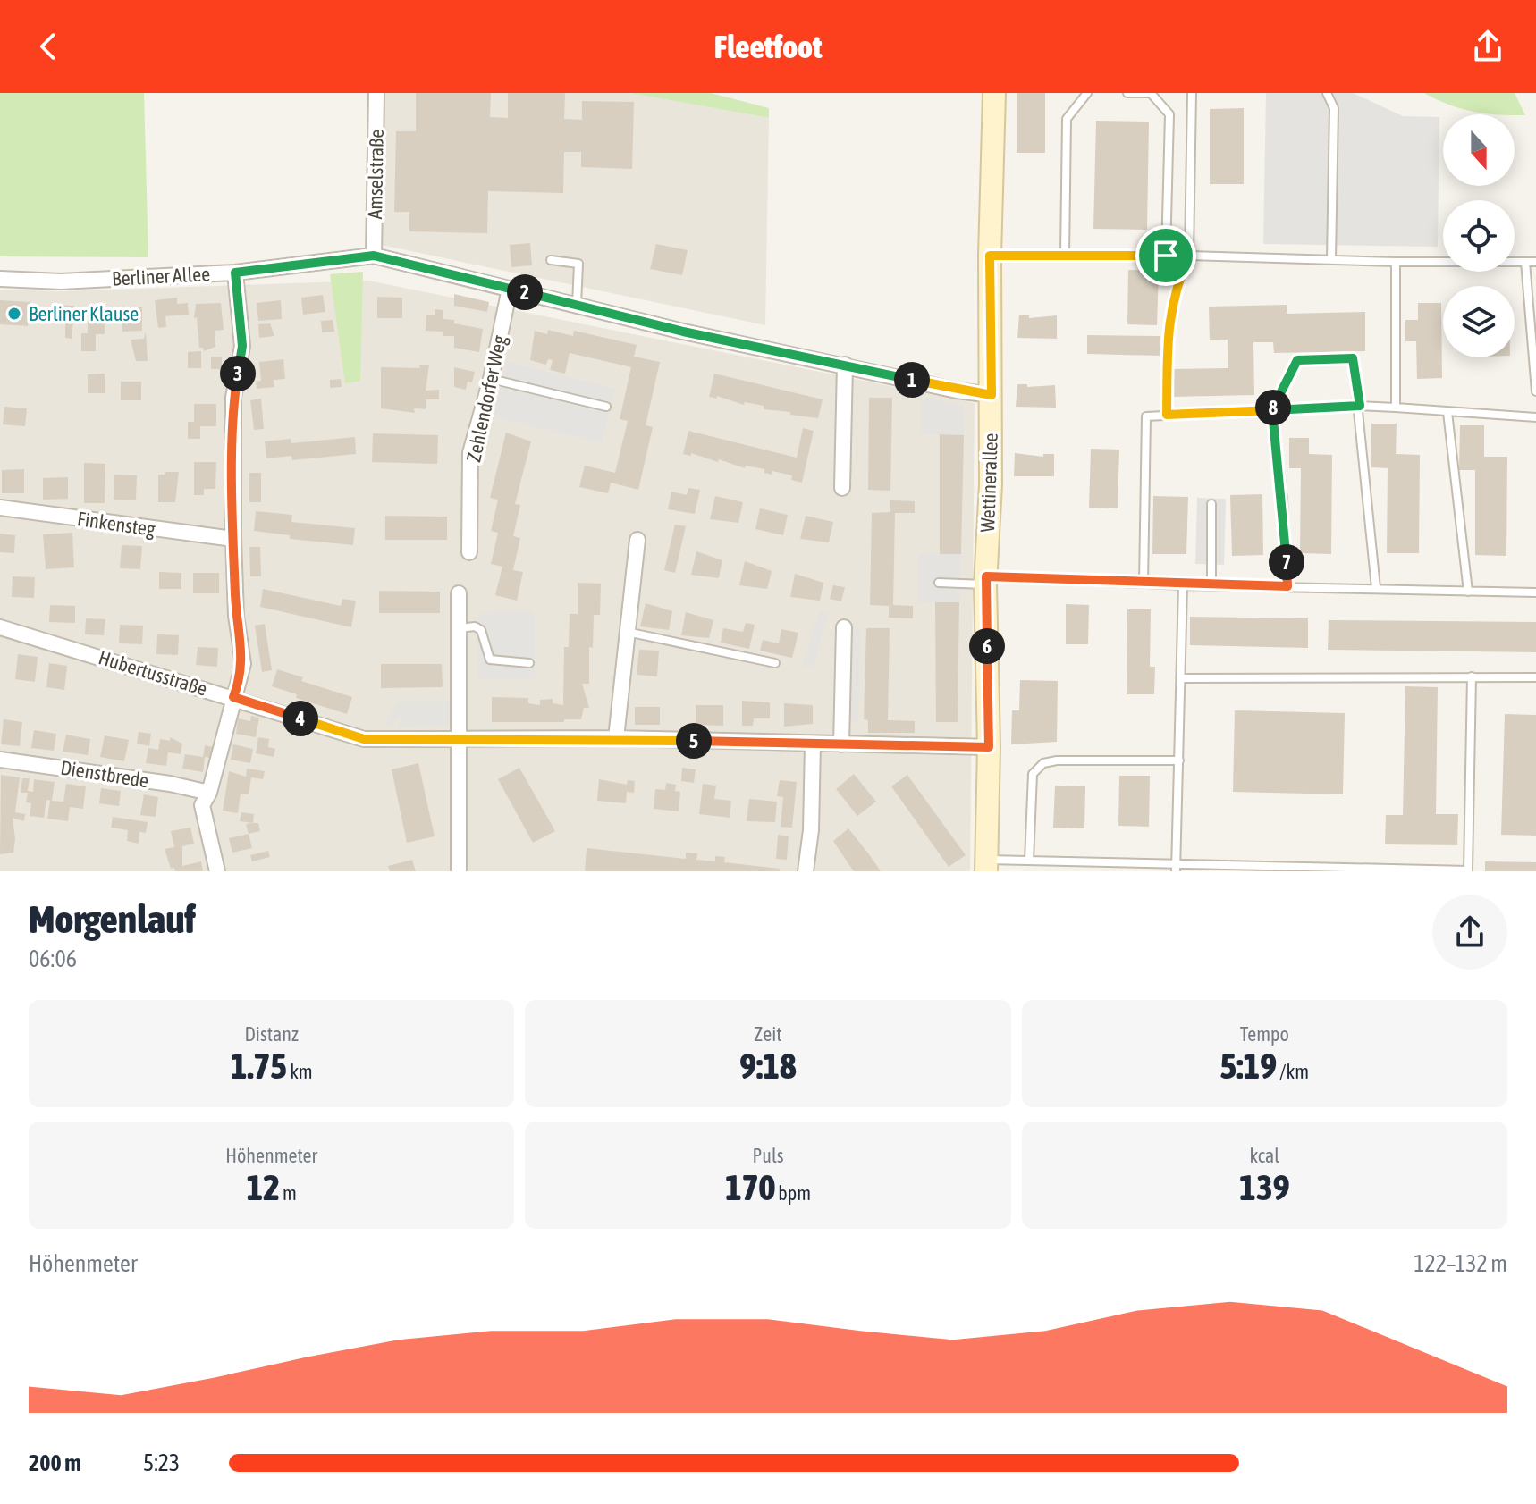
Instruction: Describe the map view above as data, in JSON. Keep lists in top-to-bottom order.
{
  "streets": {
    "street": [
      "Amselstraße",
      "Berliner Allee",
      "Zehlendorfer Weg",
      "Wettinerallee",
      "Finkensteg",
      "Hubertusstraße",
      "Dienstbrede"
    ]
  },
  "crossings": [
    ["Amselstraße", "Berliner Allee"],
    ["Berliner Allee", "Zehlendorfer Weg"],
    ["Berliner Allee", "Wettinerallee"],
    ["Wettinerallee", "Hubertusstraße"]
  ],
  "places": ["Berliner Klause"],
  "north": "bottom",
  "page": {
    "header": "Fleetfoot",
    "pins": [
      "2",
      "3",
      "1",
      "8",
      "7",
      "6",
      "4",
      "5"
    ],
    "heading": ["Morgenlauf", "06:06"],
    "stats": [
      ["Distanz", "1.75 km"],
      ["Zeit", "9:18"],
      ["Tempo", "5:19 /km"],
      ["Höhenmeter", "12 m"],
      ["Puls", "170 bpm"],
      ["kcal", "139"]
    ],
    "chart": ["Höhenmeter", "122–132 m"],
    "list": [
      {
        "name": "200 m",
        "note": "5:23"
      }
    ]
  }
}
